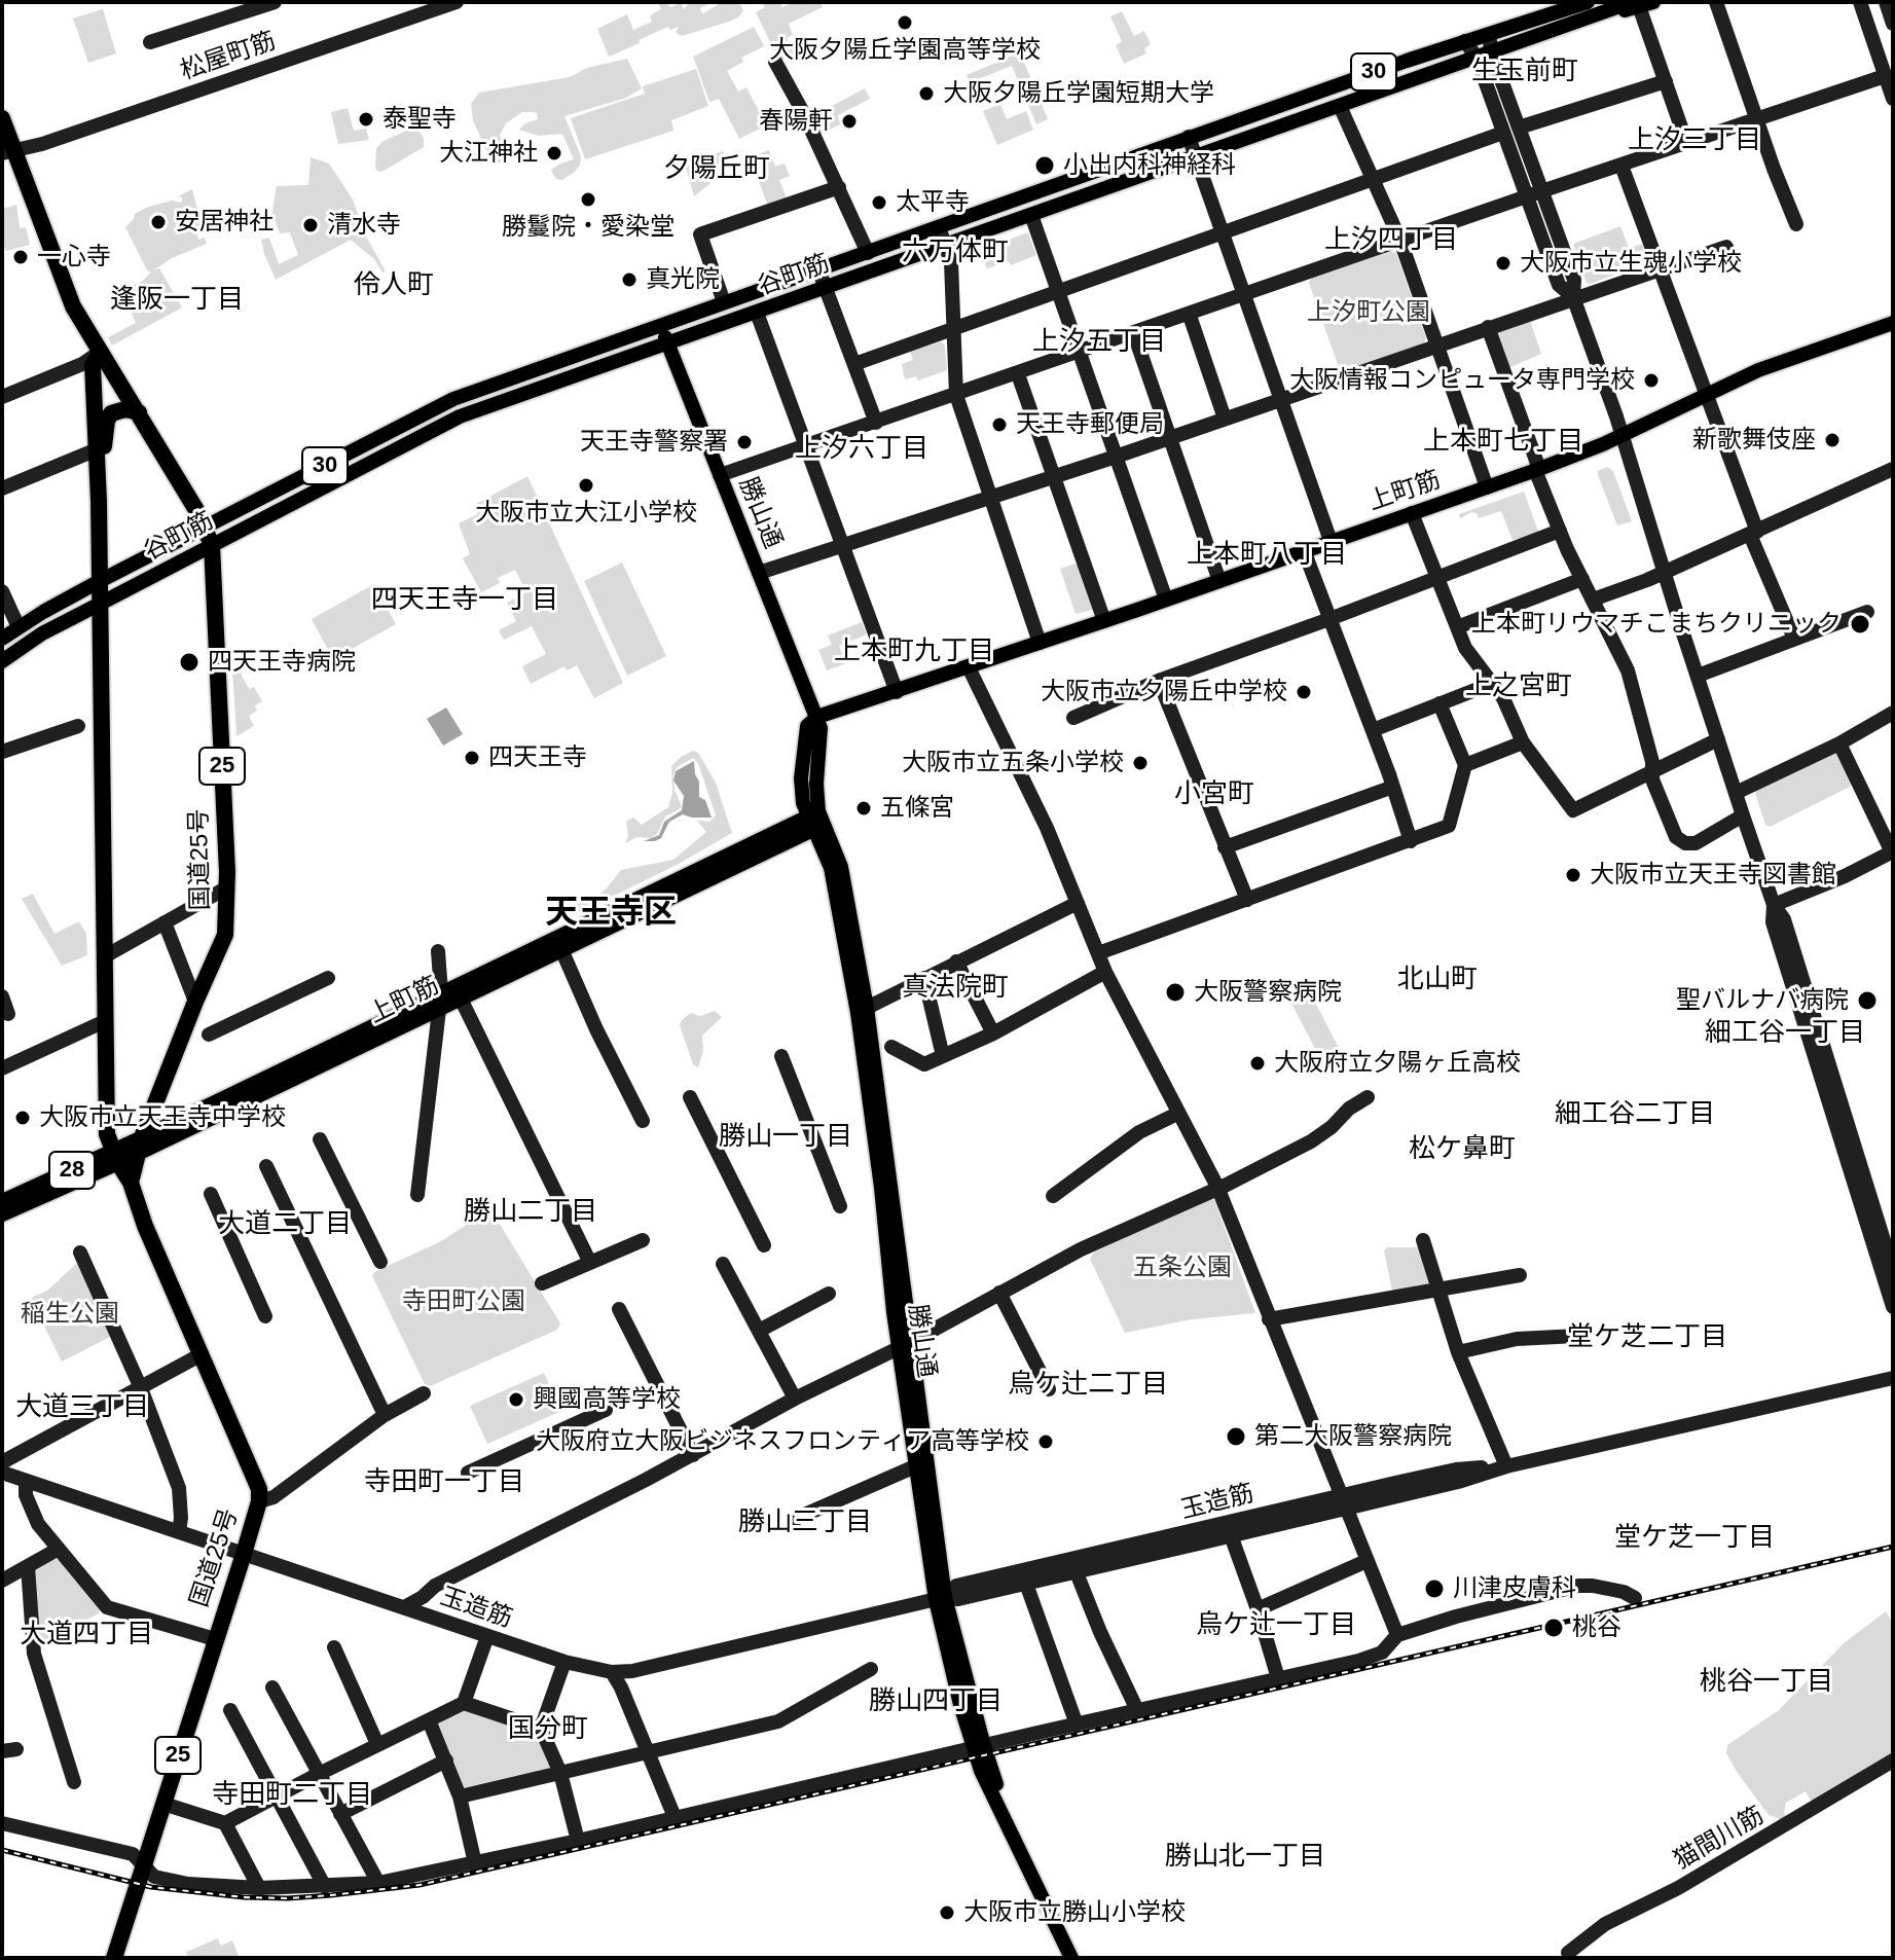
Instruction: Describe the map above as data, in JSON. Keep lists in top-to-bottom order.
{
  "streets": {
    "highway": ["25", "国道25号"],
    "main road": [
      "30",
      "谷町筋",
      "上町筋",
      "勝山通",
      "28"
    ],
    "street": ["松屋町筋", "玉造筋", "猫間川筋"]
  },
  "crossings": [
    ["松屋町筋", "国道25号"],
    ["30", "谷町筋"],
    ["谷町筋", "勝山通"],
    ["谷町筋", "国道25号"],
    ["上町筋", "勝山通"],
    ["上町筋", "国道25号"],
    ["勝山通", "玉造筋"],
    ["国道25号", "玉造筋"]
  ],
  "districts": [
    "生玉前町",
    "上汐三丁目",
    "夕陽丘町",
    "上汐四丁目",
    "六万体町",
    "伶人町",
    "逢阪一丁目",
    "上汐五丁目",
    "上本町七丁目",
    "上汐六丁目",
    "上本町八丁目",
    "四天王寺一丁目",
    "上本町九丁目",
    "上之宮町",
    "小宮町",
    "天王寺区",
    "北山町",
    "真法院町",
    "細工谷一丁目",
    "細工谷二丁目",
    "勝山一丁目",
    "松ケ鼻町",
    "勝山二丁目",
    "大道二丁目",
    "堂ケ芝二丁目",
    "烏ケ辻二丁目",
    "大道三丁目",
    "寺田町一丁目",
    "勝山三丁目",
    "堂ケ芝一丁目",
    "烏ケ辻一丁目",
    "大道四丁目",
    "桃谷一丁目",
    "勝山四丁目",
    "国分町",
    "寺田町二丁目",
    "勝山北一丁目"
  ],
  "parks": [
    "上汐町公園",
    "五条公園",
    "寺田町公園",
    "稲生公園"
  ],
  "places": [
    "大阪夕陽丘学園高等学校",
    "大阪夕陽丘学園短期大学",
    "泰聖寺",
    "春陽軒",
    "大江神社",
    "小出内科神経科",
    "勝鬘院・愛染堂",
    "太平寺",
    "安居神社",
    "清水寺",
    "一心寺",
    "大阪市立生魂小学校",
    "真光院",
    "大阪情報コンピュータ専門学校",
    "天王寺郵便局",
    "新歌舞伎座",
    "天王寺警察署",
    "大阪市立大江小学校",
    "上本町リウマチこまちクリニック",
    "四天王寺病院",
    "大阪市立夕陽丘中学校",
    "四天王寺",
    "大阪市立五条小学校",
    "五條宮",
    "大阪市立天王寺図書館",
    "大阪警察病院",
    "聖バルナバ病院",
    "大阪府立夕陽ヶ丘高校",
    "大阪市立天王寺中学校",
    "興國高等学校",
    "第二大阪警察病院",
    "大阪府立大阪ビジネスフロンティア高等学校",
    "川津皮膚科",
    "桃谷",
    "大阪市立勝山小学校"
  ]
}
